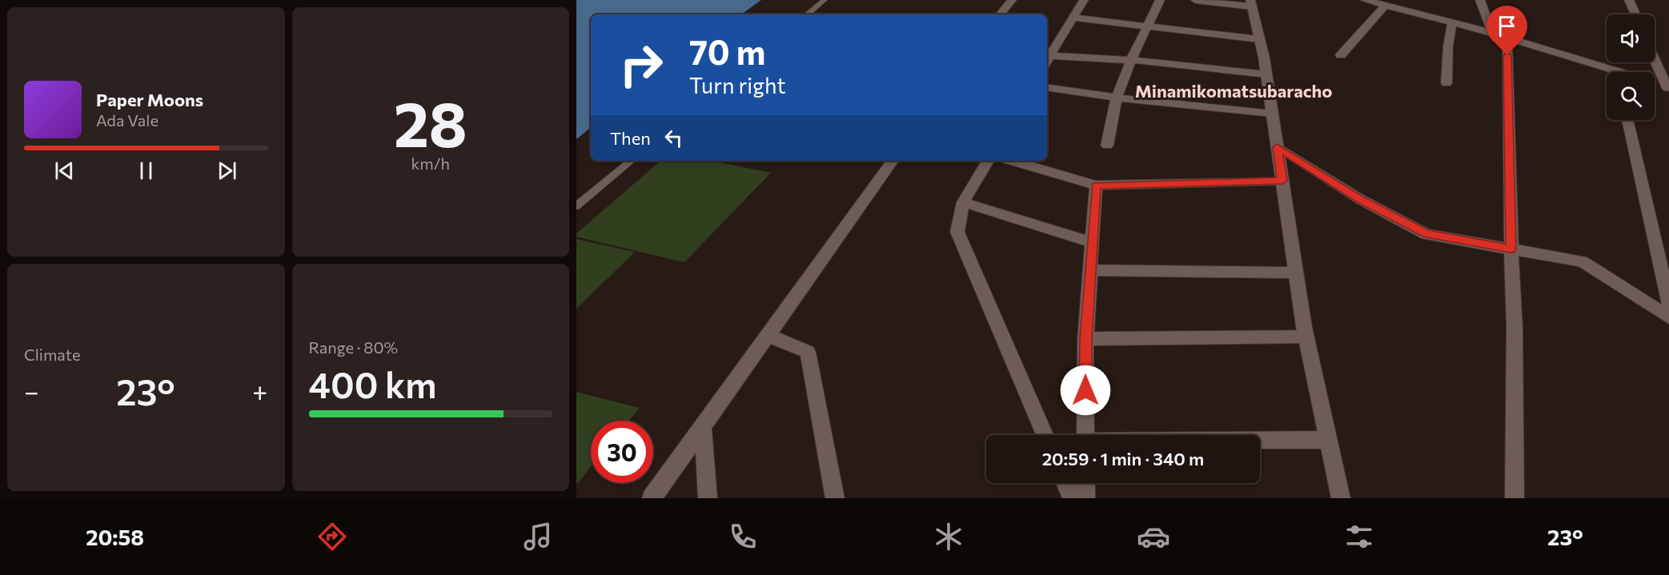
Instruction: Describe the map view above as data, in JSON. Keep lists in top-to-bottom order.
{
  "districts": ["Minamikomatsubaracho"],
  "page": {
    "tile": [
      ["28", "km/h"],
      "Climate",
      ["Range · 80%", "400 km"]
    ],
    "turn": ["70 m", "Turn right"],
    "song": ["Paper Moons", "Ada Vale"],
    "then": "Then",
    "heat": ["−", "23°", "+"],
    "limit": "30",
    "trip": "20:59 · 1 min · 340 m",
    "tabs": ["20:58", "23°"]
  }
}
